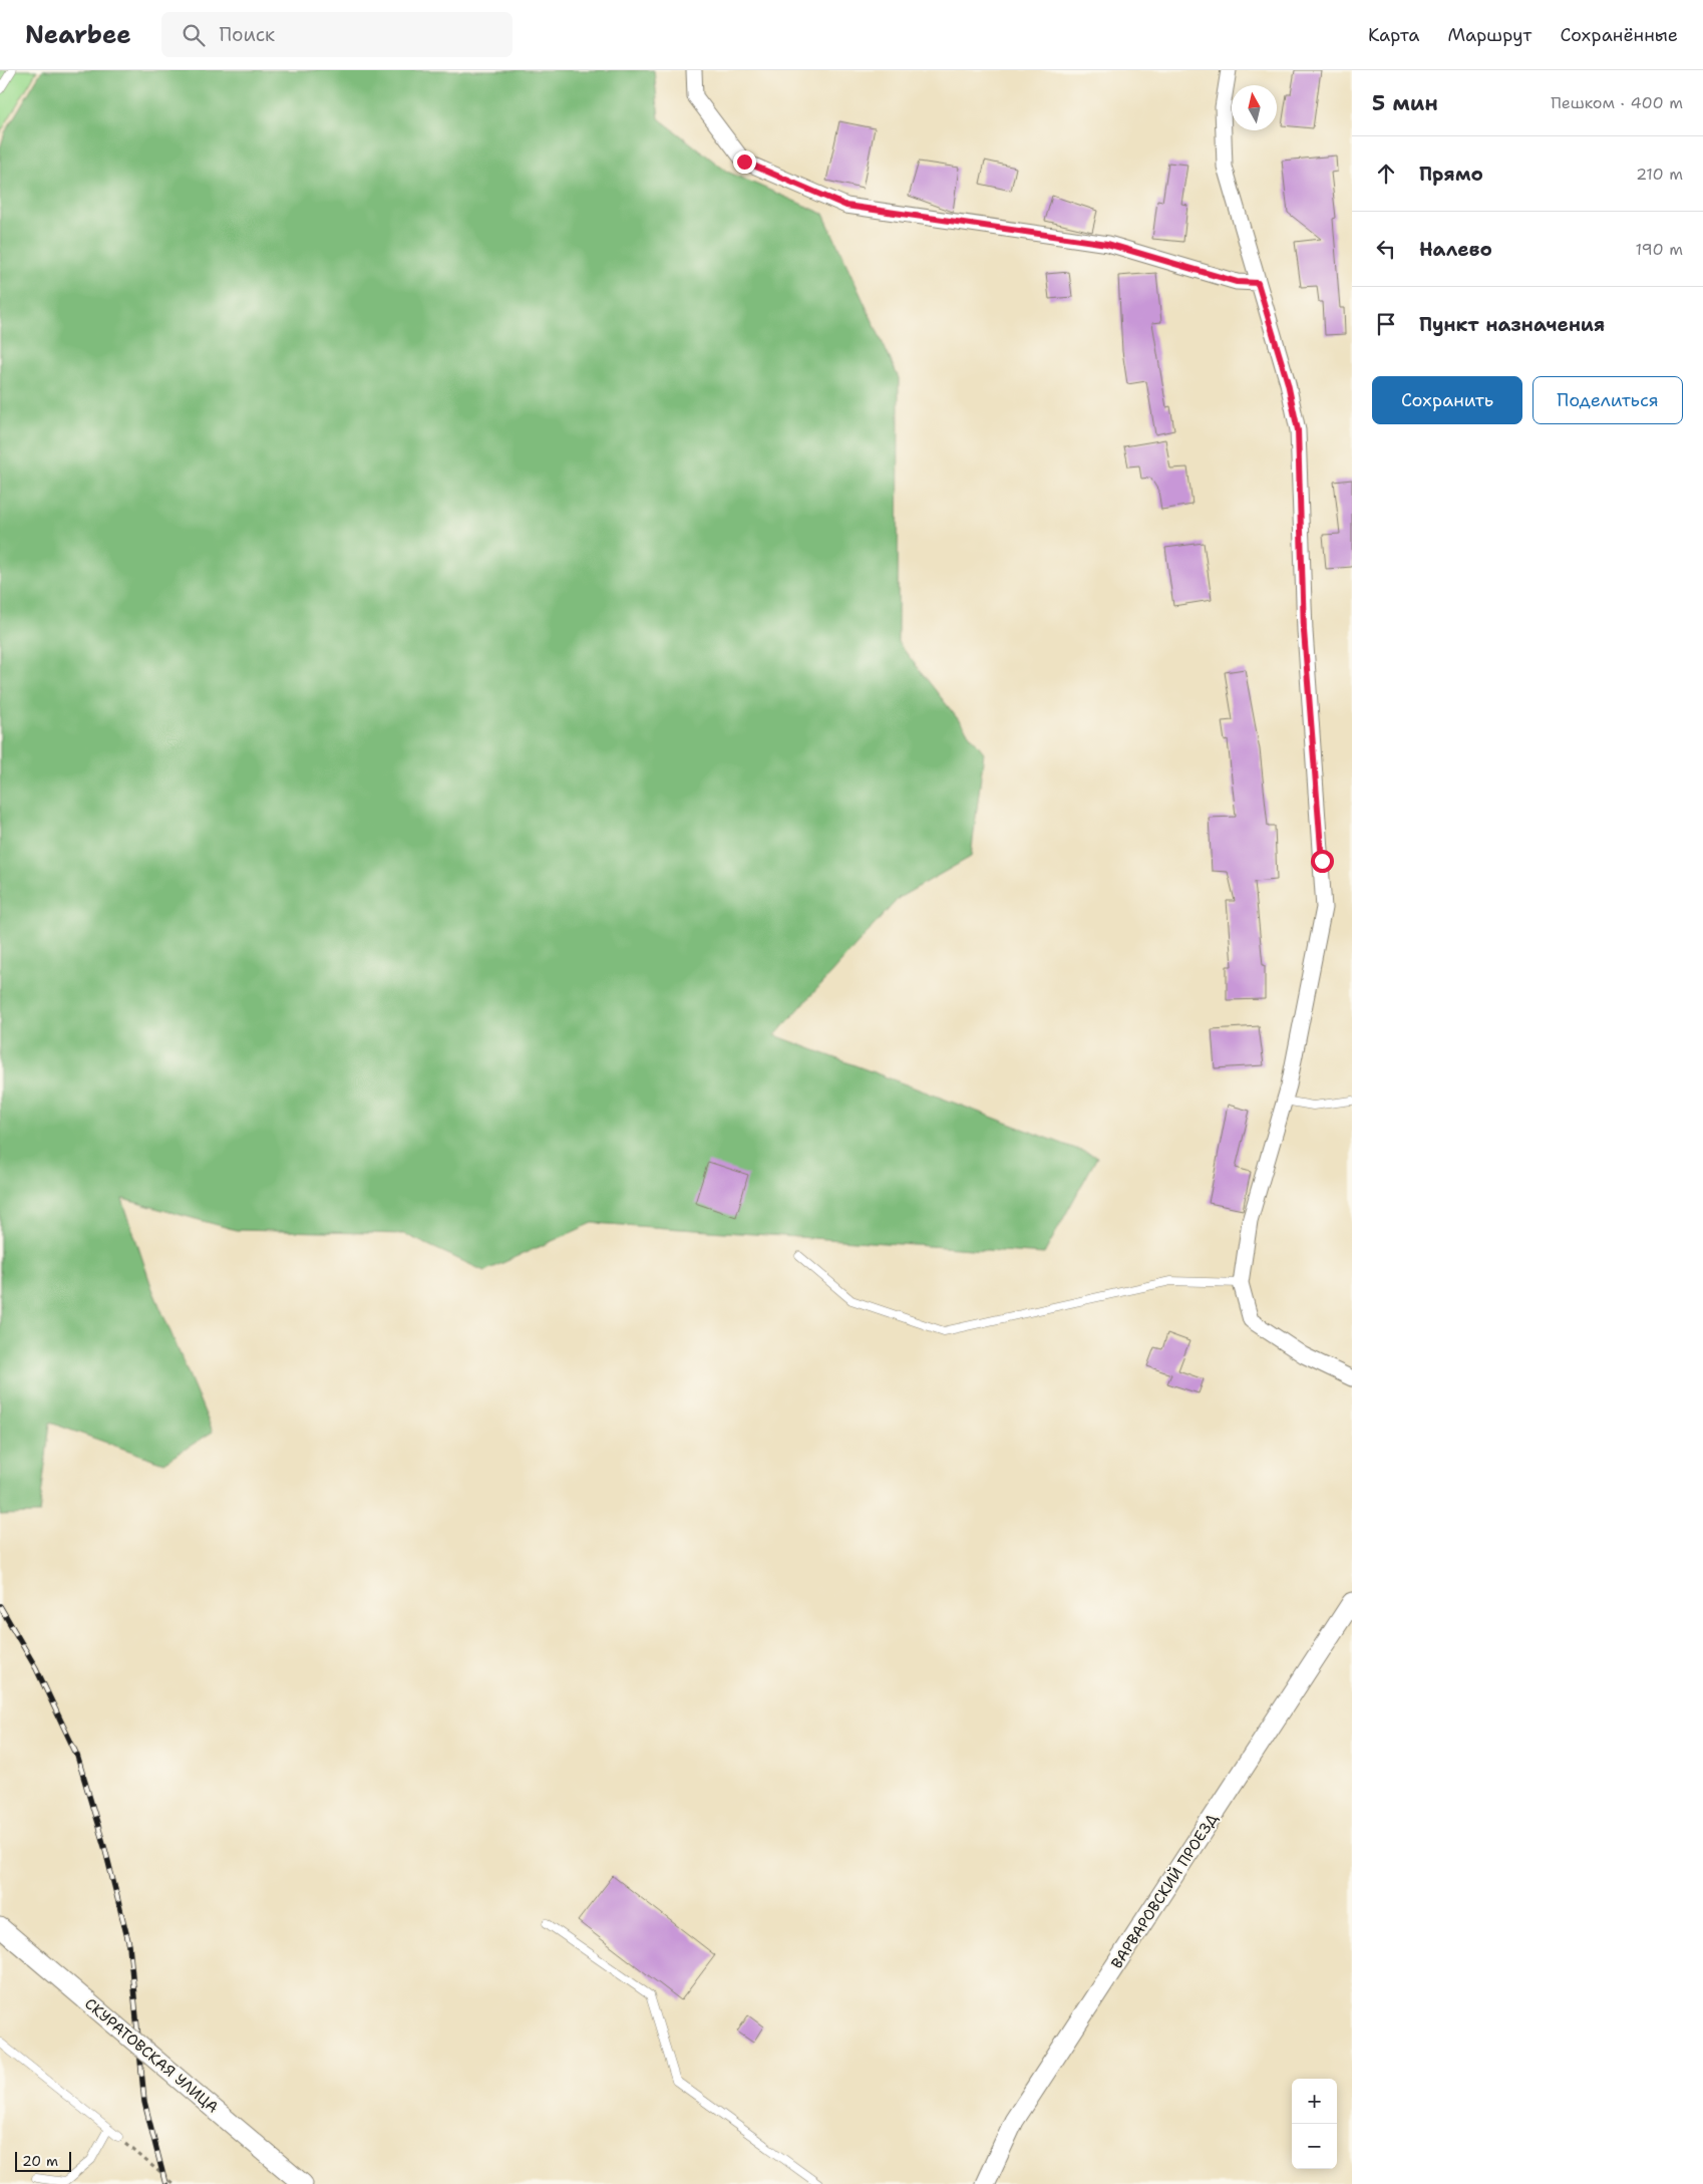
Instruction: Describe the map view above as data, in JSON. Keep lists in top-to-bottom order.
{
  "streets": {
    "street": ["ВАРВАРОВСКИЙ ПРОЕЗД", "СКУРАТОВСКАЯ УЛИЦА"]
  },
  "scale_bar": "20 m",
  "north": "top",
  "page": {
    "header": "Nearbee",
    "search": "Поиск",
    "nav": ["Карта", "Маршрут", "Сохранённые"],
    "heading": ["5 мин", "Пешком · 400 m"],
    "list": [
      ["Прямо", "210 m"],
      ["Налево", "190 m"],
      "Пункт назначения"
    ],
    "buttons": ["Сохранить", "Поделиться"],
    "map_buttons": ["+", "−"],
    "scale": "20 m"
  }
}
